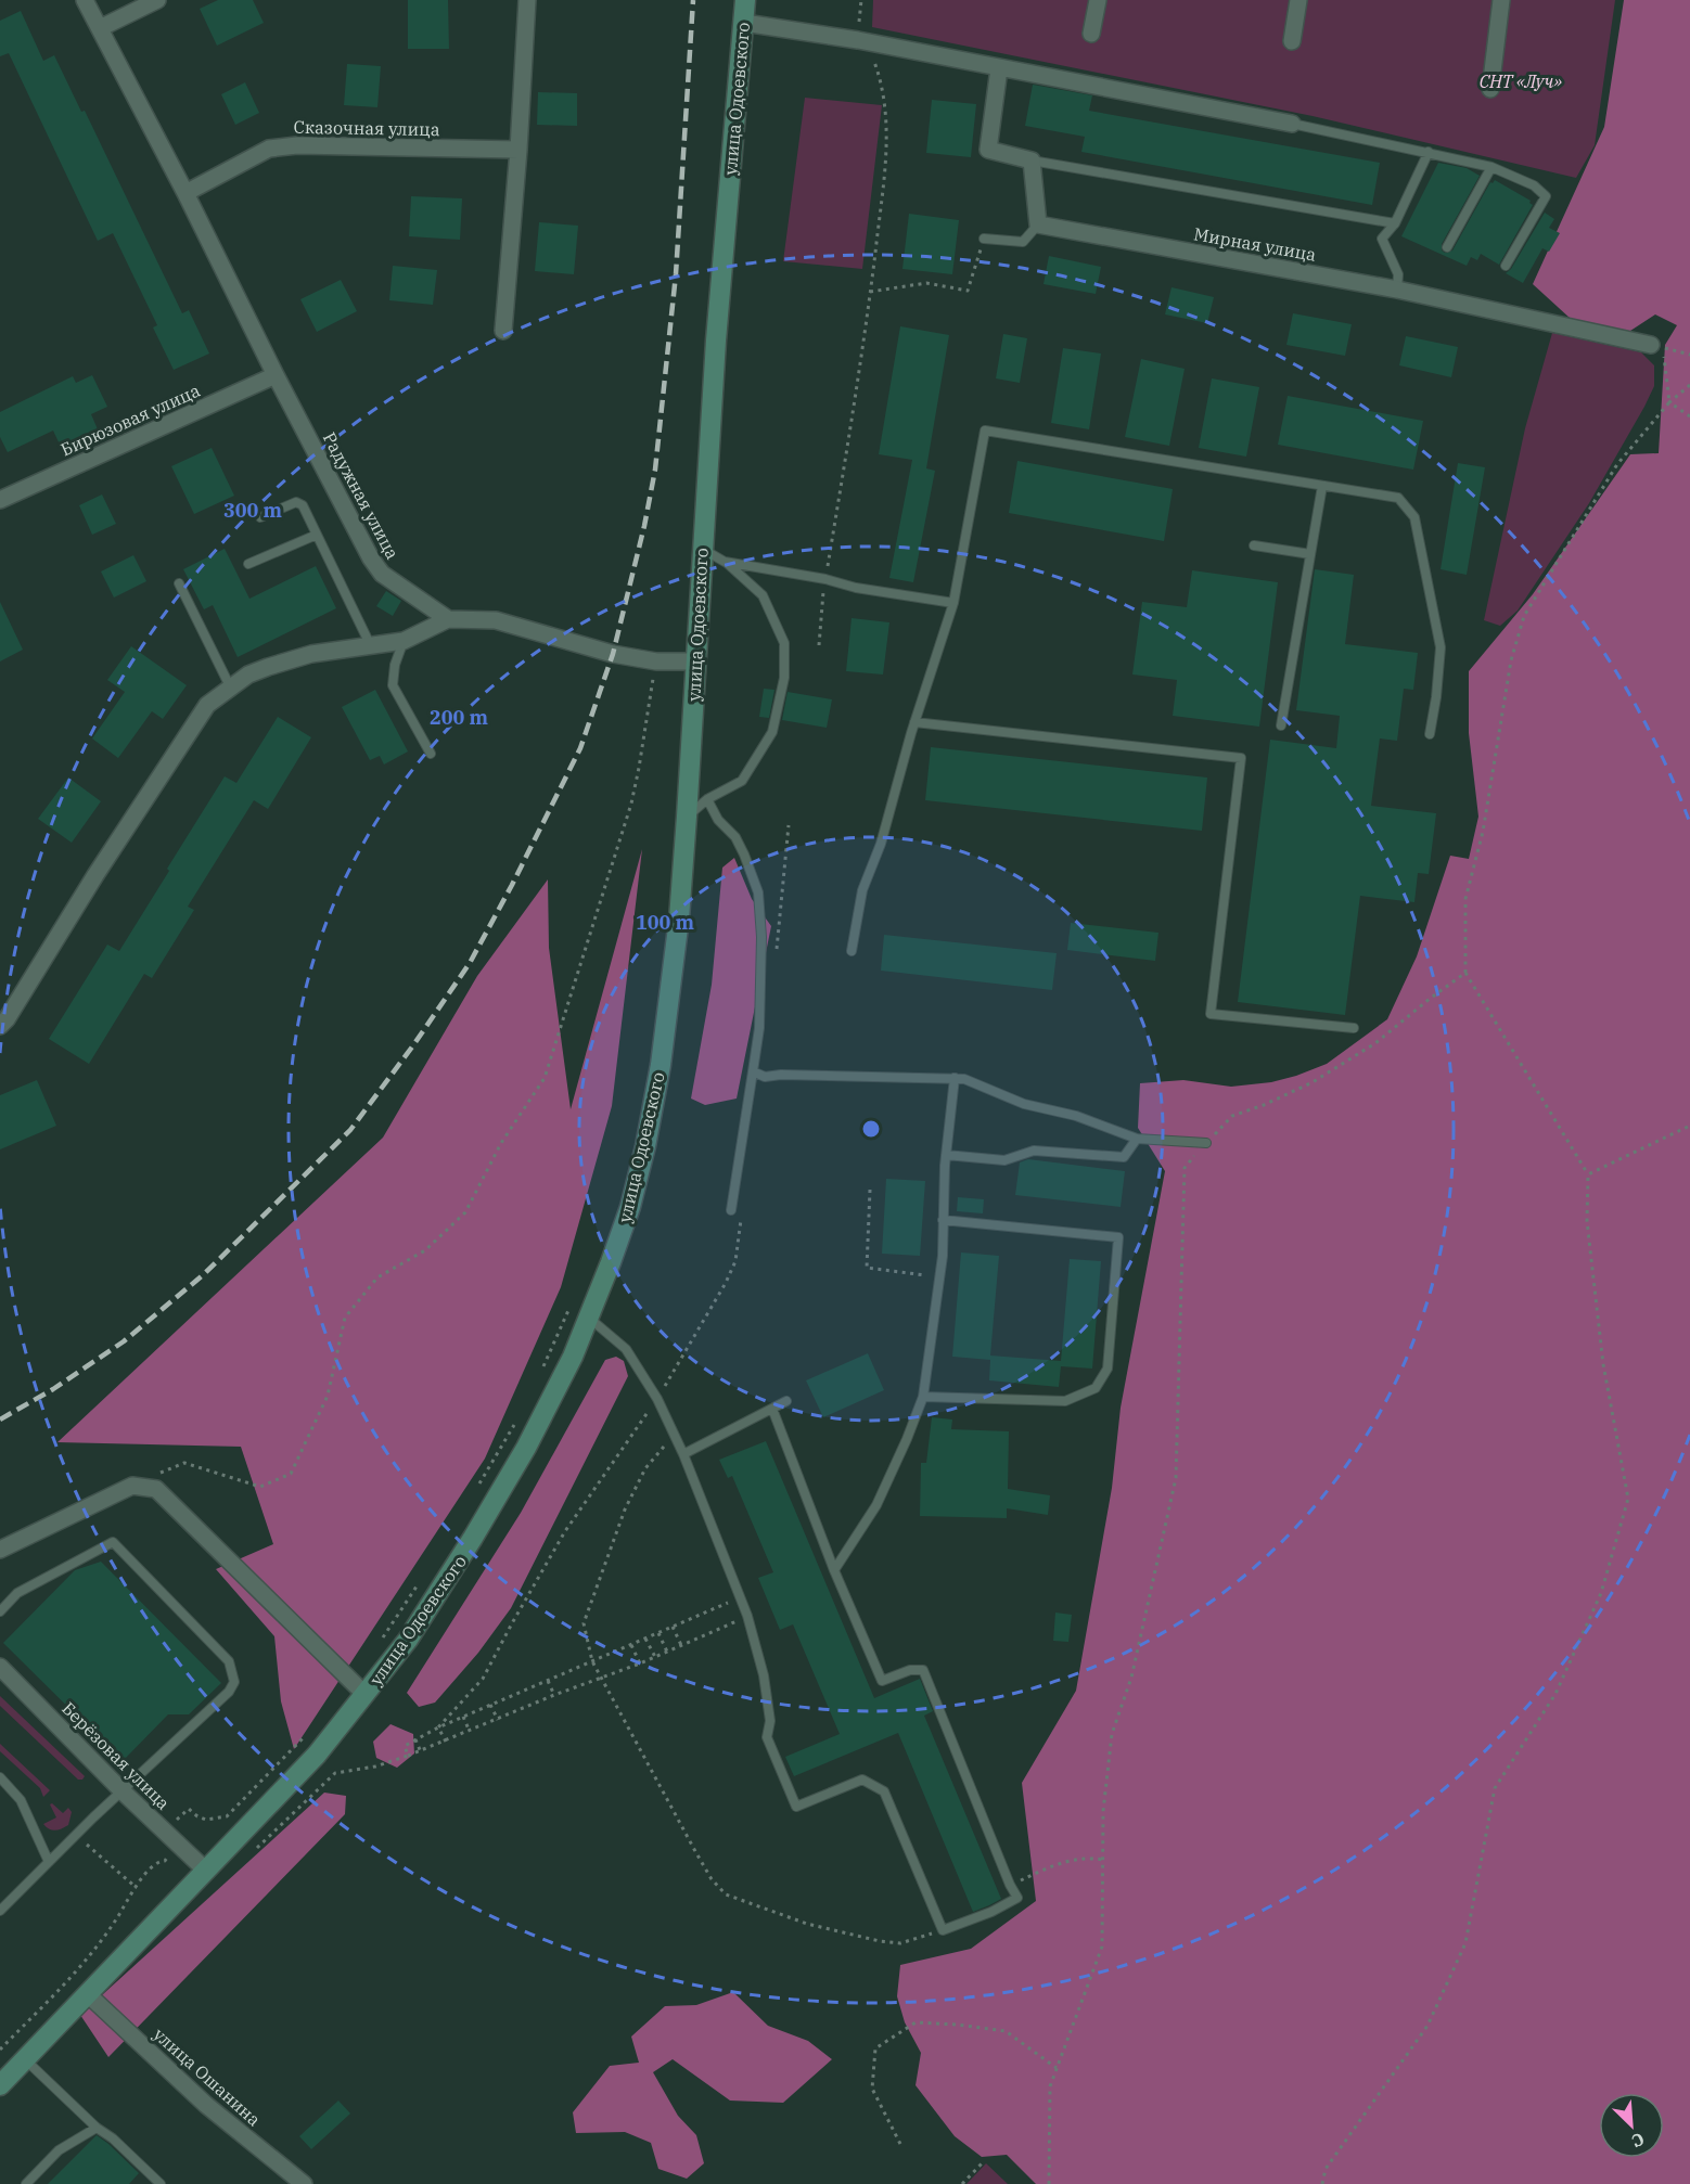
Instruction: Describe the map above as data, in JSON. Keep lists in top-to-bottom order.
{
  "streets": {
    "street": [
      "улица Одоевского",
      "Сказочная улица",
      "Мирная улица",
      "Бирюзовая улица",
      "Радужная улица",
      "Берёзовая улица",
      "улица Ошанина"
    ]
  },
  "crossings": [
    ["улица Одоевского", "Берёзовая улица"],
    ["улица Одоевского", "улица Ошанина"],
    ["Сказочная улица", "Радужная улица"],
    ["Бирюзовая улица", "Радужная улица"]
  ],
  "parks": ["СНТ «Луч»"],
  "north": "bottom right",
  "rings": ["300 m", "200 m", "100 m"]
}
